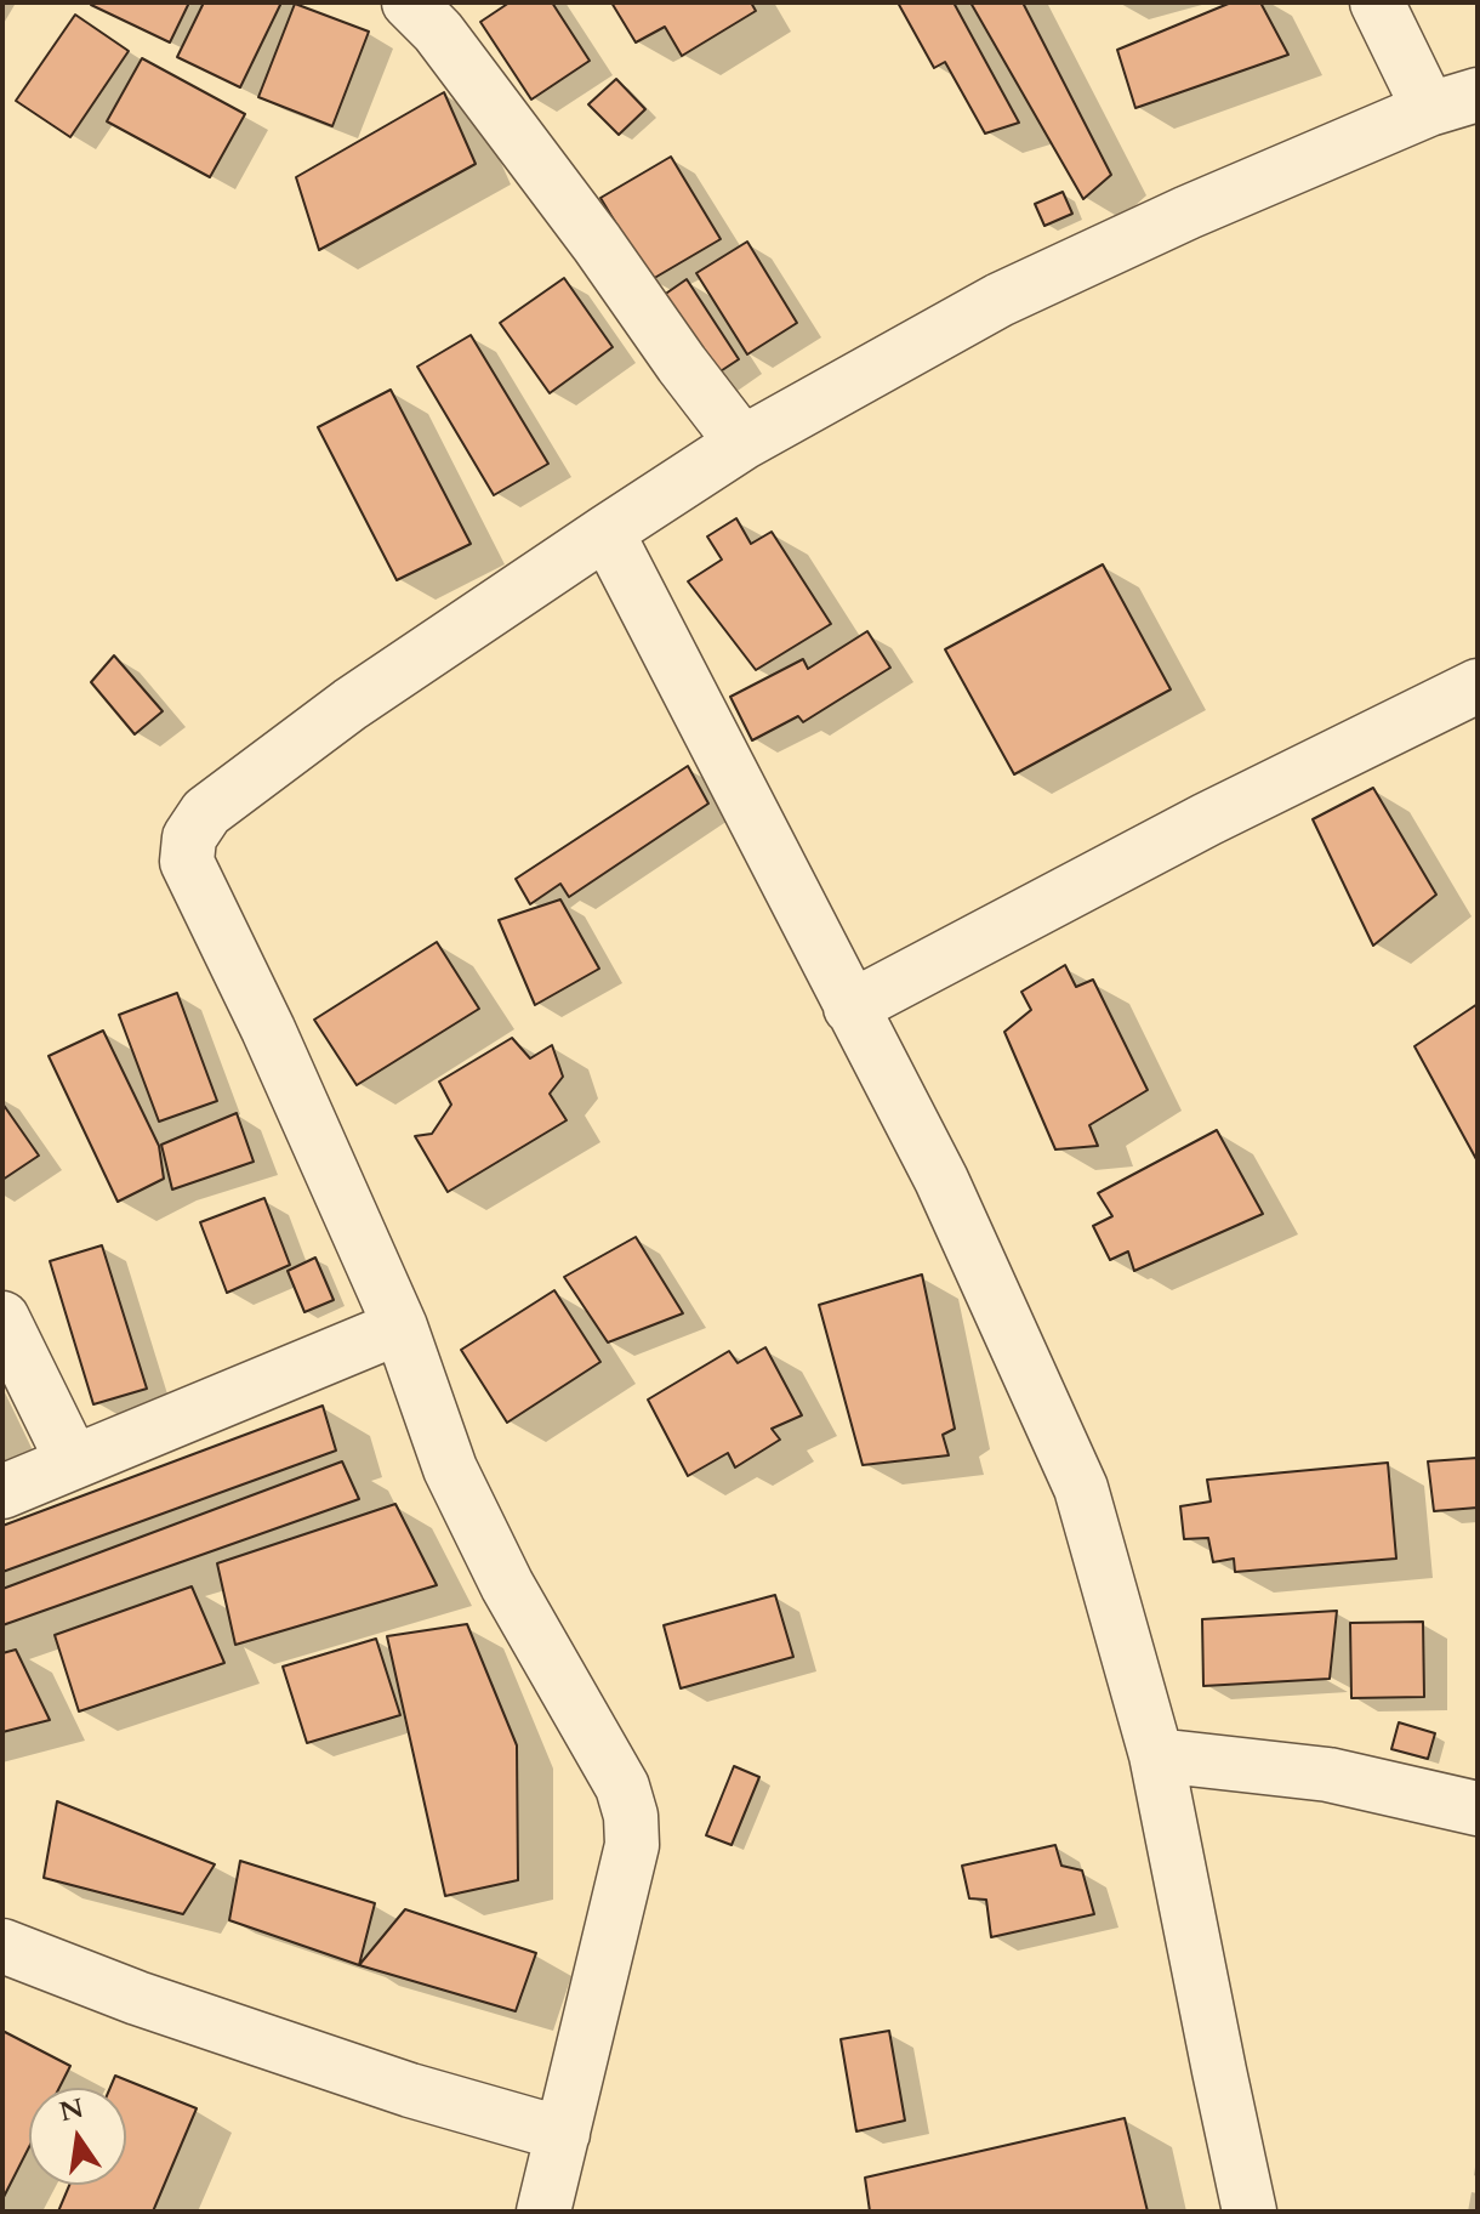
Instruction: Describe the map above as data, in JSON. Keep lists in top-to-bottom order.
{
  "north": "top"
}
